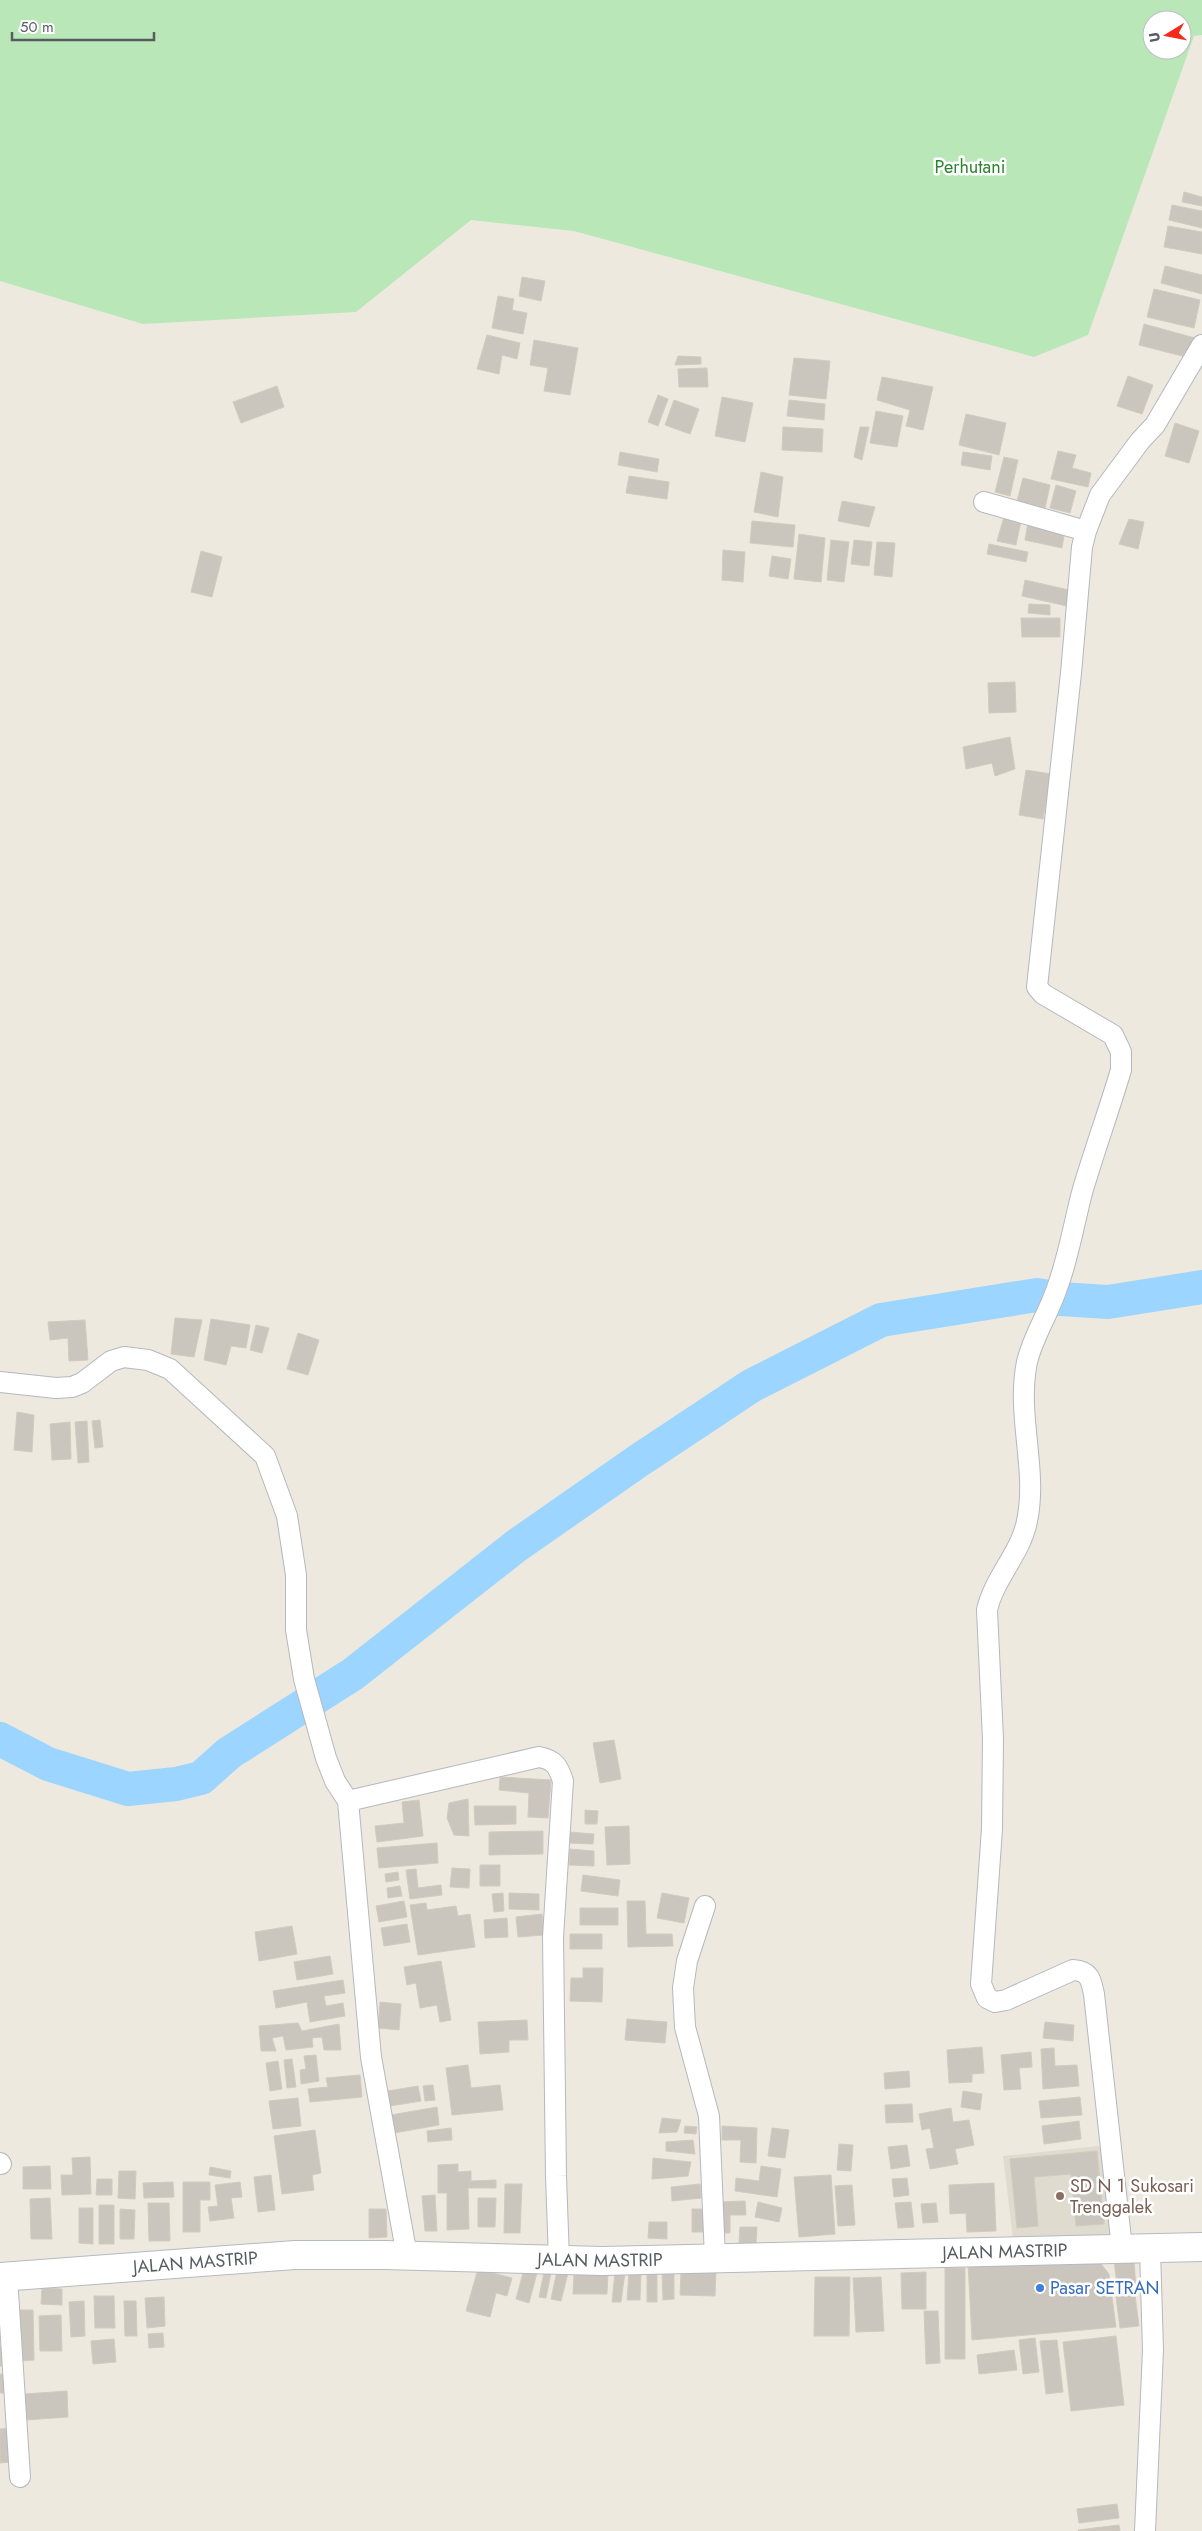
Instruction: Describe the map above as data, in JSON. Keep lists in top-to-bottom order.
{
  "streets": {
    "main road": ["JALAN MASTRIP"]
  },
  "parks": ["Perhutani"],
  "places": ["SD N 1 Sukosari Trenggalek", "Pasar SETRAN"],
  "scale_bar": "50 m",
  "north": "left"
}
